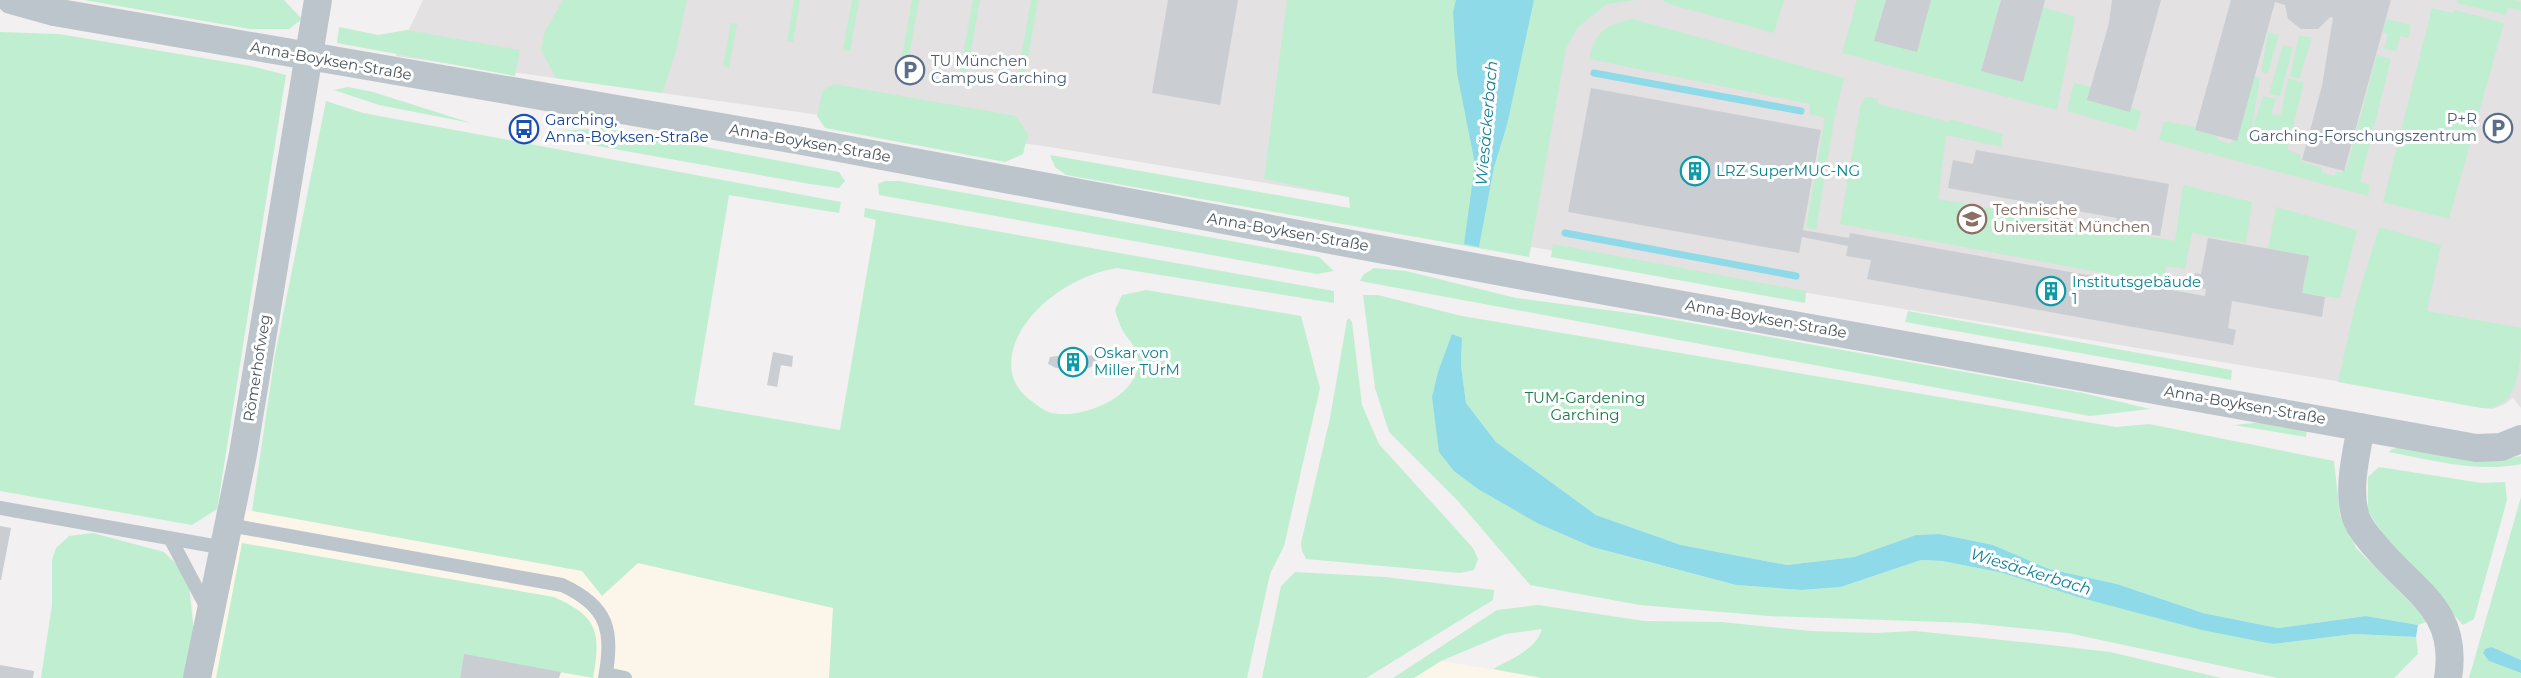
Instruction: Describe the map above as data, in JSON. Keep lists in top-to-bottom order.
{
  "streets": {
    "street": ["Anna-Boyksen-Straße", "Römerhofweg"]
  },
  "crossings": [
    ["Anna-Boyksen-Straße", "Römerhofweg"]
  ],
  "water": ["Wiesäckerbach"],
  "parks": ["TUM-Gardening Garching"],
  "places": {
    "parking": ["TU München Campus Garching", "P+R Garching-Forschungszentrum"],
    "bus stop": ["Garching, Anna-Boyksen-Straße"],
    "building": ["LRZ SuperMUC-NG", "Institutsgebäude 1", "Oskar von Miller TUrM"],
    "school or university": ["Technische Universität München"]
  }
}
